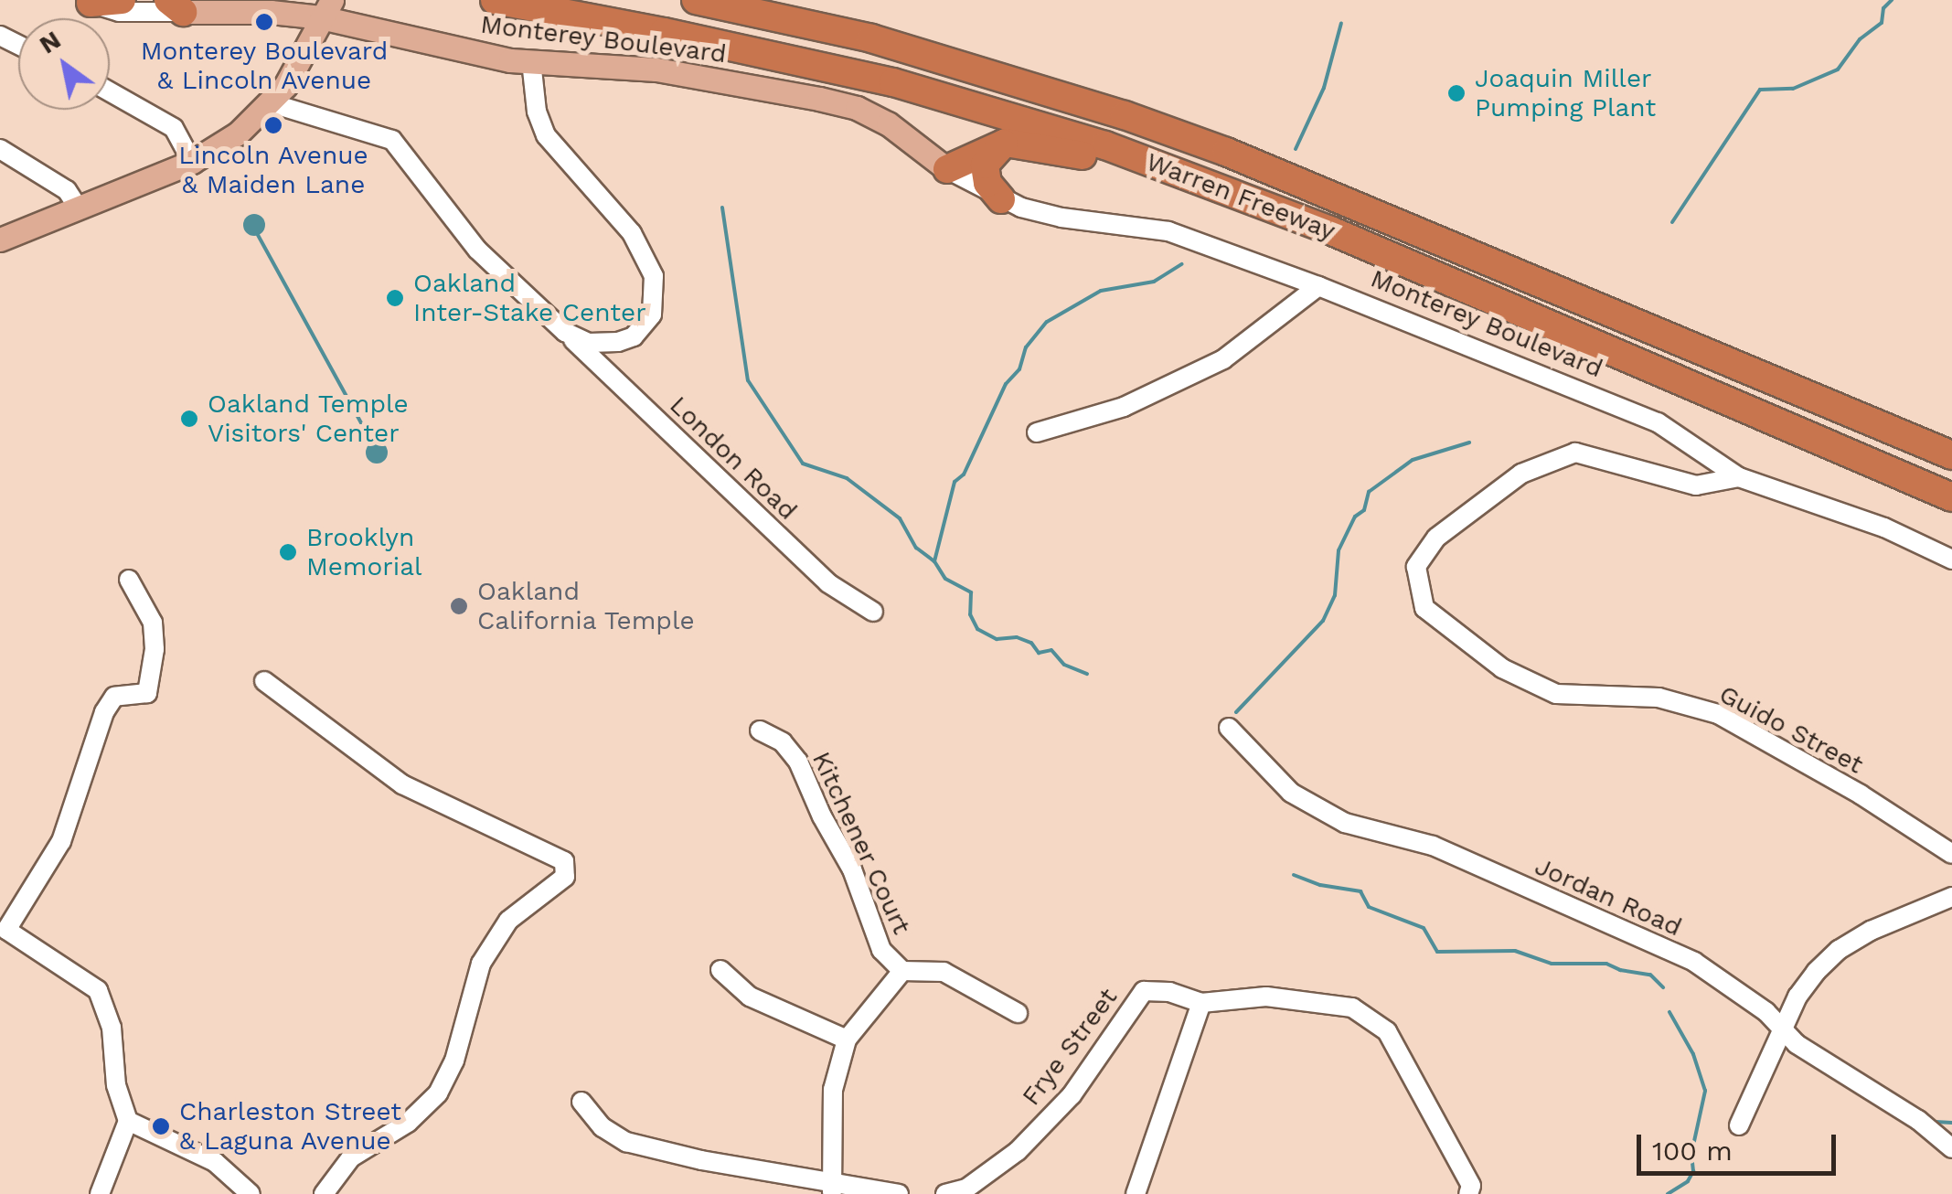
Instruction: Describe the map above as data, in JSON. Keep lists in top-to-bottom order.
{
  "streets": {
    "highway": ["Warren Freeway"],
    "main road": ["Monterey Boulevard"],
    "street": [
      "London Road",
      "Guido Street",
      "Kitchener Court",
      "Jordan Road",
      "Frye Street"
    ]
  },
  "crossings": [
    ["Monterey Boulevard", "Guido Street"]
  ],
  "places": [
    "Monterey Boulevard & Lincoln Avenue",
    "Joaquin Miller Pumping Plant",
    "Lincoln Avenue & Maiden Lane",
    "Oakland Inter-Stake Center",
    "Oakland Temple Visitors' Center",
    "Brooklyn Memorial",
    "Oakland California Temple",
    "Charleston Street & Laguna Avenue"
  ],
  "scale_bar": "100 m",
  "north": "top left"
}
